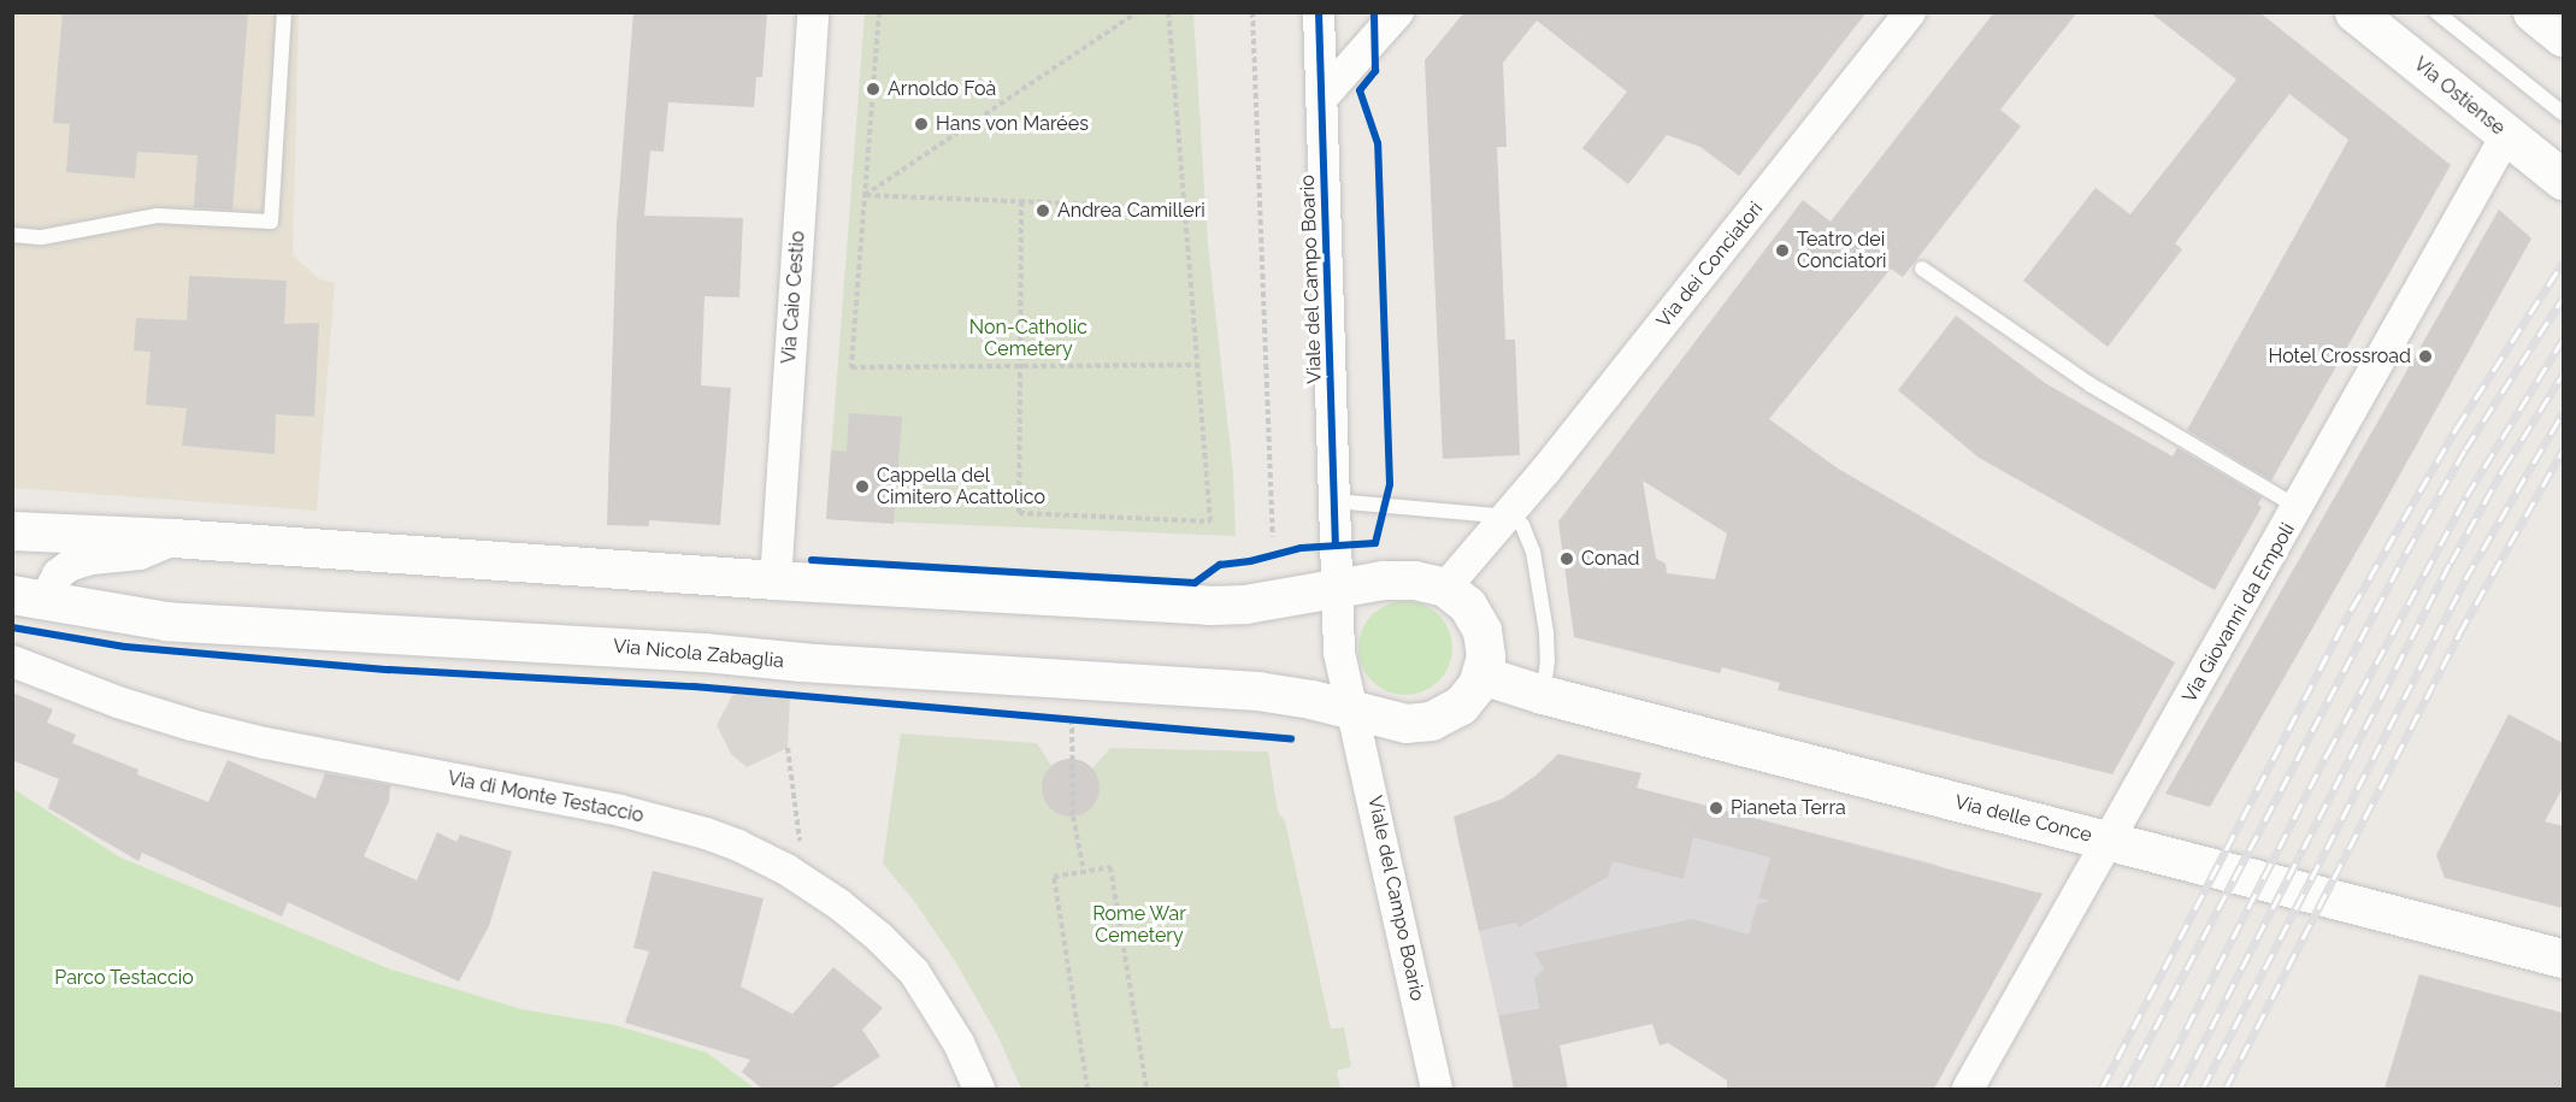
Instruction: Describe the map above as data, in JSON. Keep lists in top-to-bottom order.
{
  "streets": {
    "main road": ["Via Ostiense"],
    "street": [
      "Via dei Conciatori",
      "Viale del Campo Boario",
      "Via Caio Cestio",
      "Via Giovanni da Empoli",
      "Via Nicola Zabaglia",
      "Via di Monte Testaccio",
      "Via delle Conce"
    ]
  },
  "crossings": [
    ["Via Ostiense", "Via Giovanni da Empoli"],
    ["Via dei Conciatori", "Viale del Campo Boario"],
    ["Via dei Conciatori", "Via Nicola Zabaglia"],
    ["Via dei Conciatori", "Via delle Conce"],
    ["Viale del Campo Boario", "Via Nicola Zabaglia"],
    ["Viale del Campo Boario", "Via delle Conce"],
    ["Via Caio Cestio", "Via Nicola Zabaglia"],
    ["Via Giovanni da Empoli", "Via delle Conce"],
    ["Via Nicola Zabaglia", "Via delle Conce"]
  ],
  "parks": ["Non-Catholic Cemetery", "Rome War Cemetery", "Parco Testaccio"],
  "places": [
    "Arnoldo Foà",
    "Hans von Marées",
    "Andrea Camilleri",
    "Teatro dei Conciatori",
    "Hotel Crossroad",
    "Cappella del Cimitero Acattolico",
    "Conad",
    "Pianeta Terra"
  ]
}
